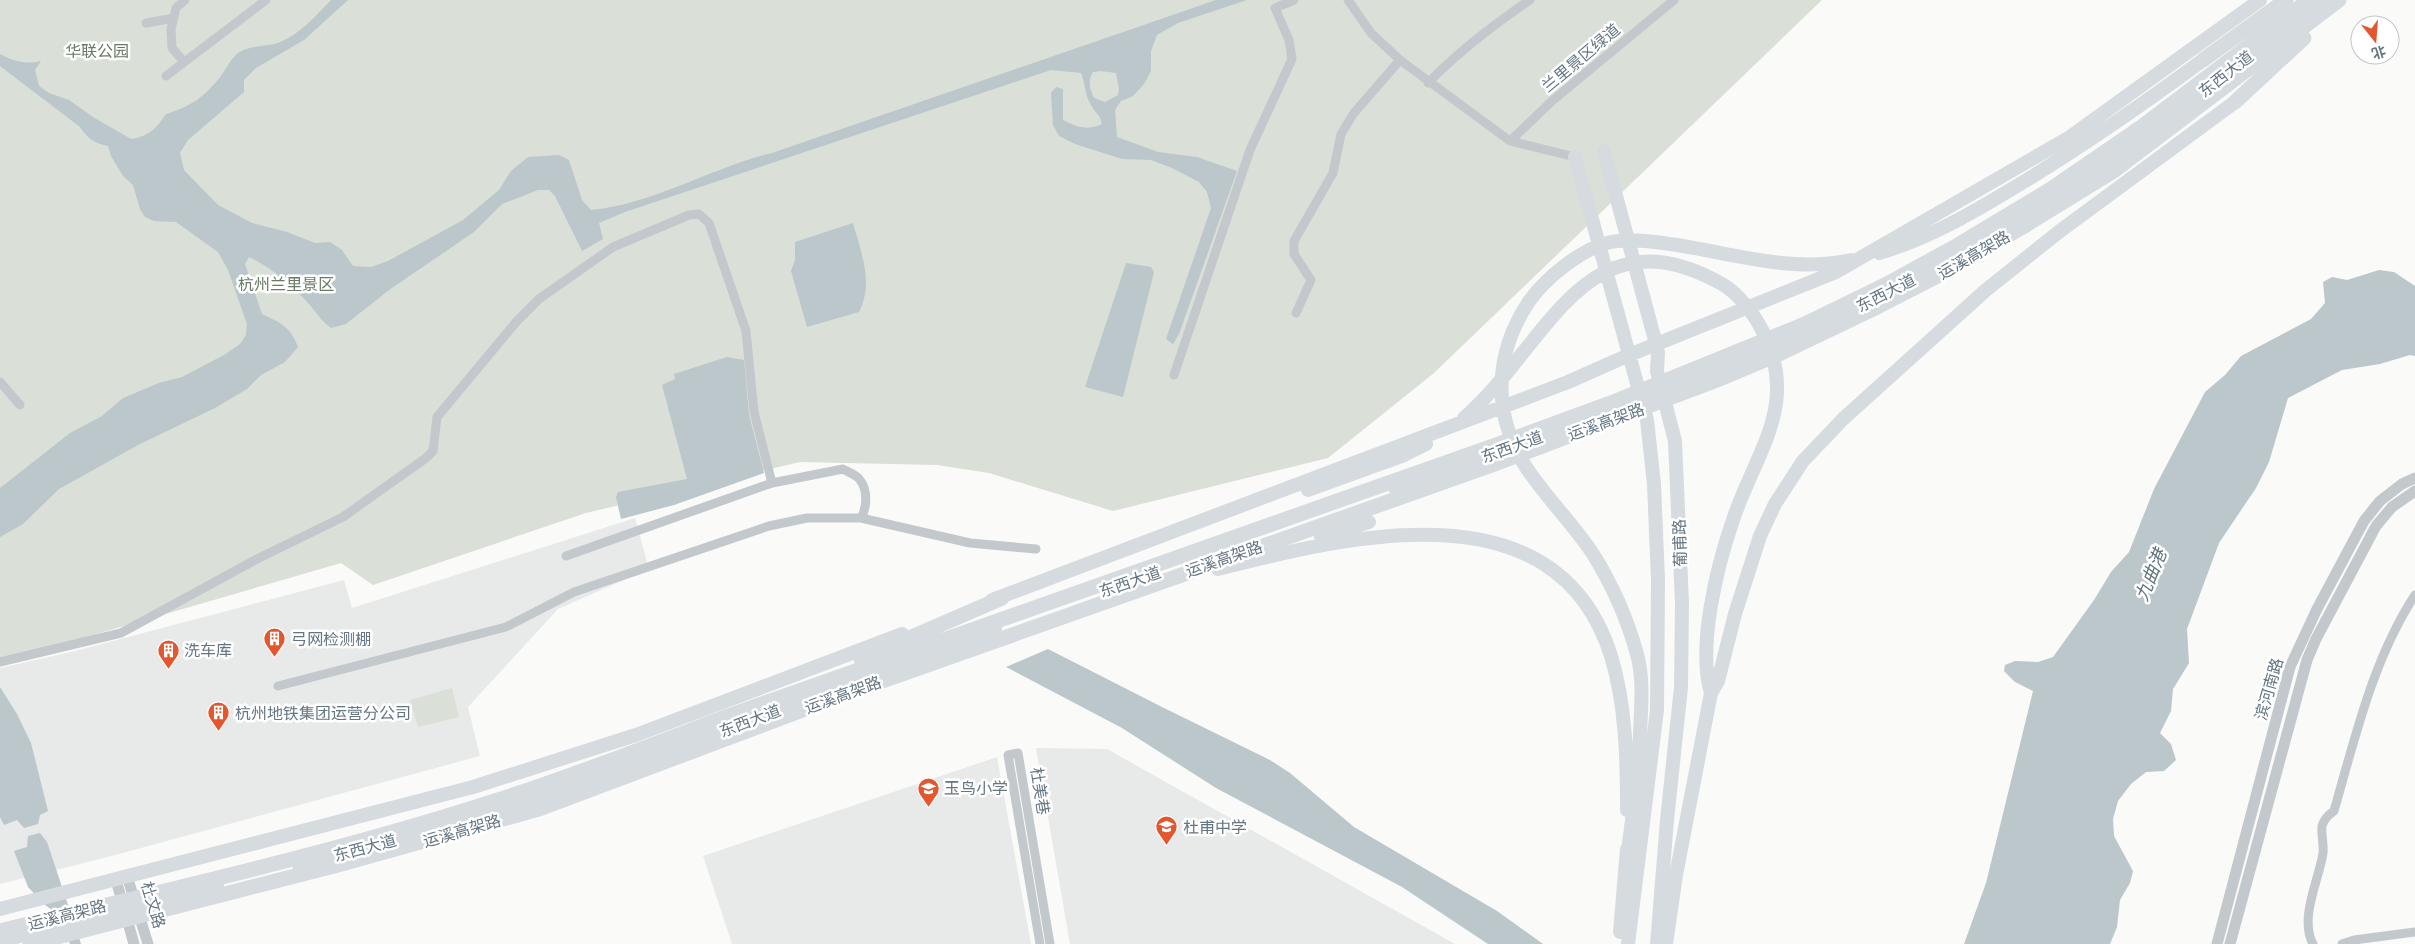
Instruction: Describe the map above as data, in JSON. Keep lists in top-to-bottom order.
{
  "streets": {
    "highway": ["运溪高架路"],
    "main road": ["东西大道", "葡甫路"],
    "street": [
      "兰里景区绿道",
      "滨河南路",
      "杜美巷",
      "杜文路"
    ]
  },
  "crossings": [
    ["东西大道", "葡甫路"],
    ["东西大道", "杜文路"]
  ],
  "water": ["九曲港"],
  "parks": ["华联公园", "杭州兰里景区"],
  "places": {
    "building": ["弓网检测棚", "洗车库", "杭州地铁集团运营分公司"],
    "school or university": ["玉鸟小学", "杜甫中学"]
  },
  "north": "bottom"
}
